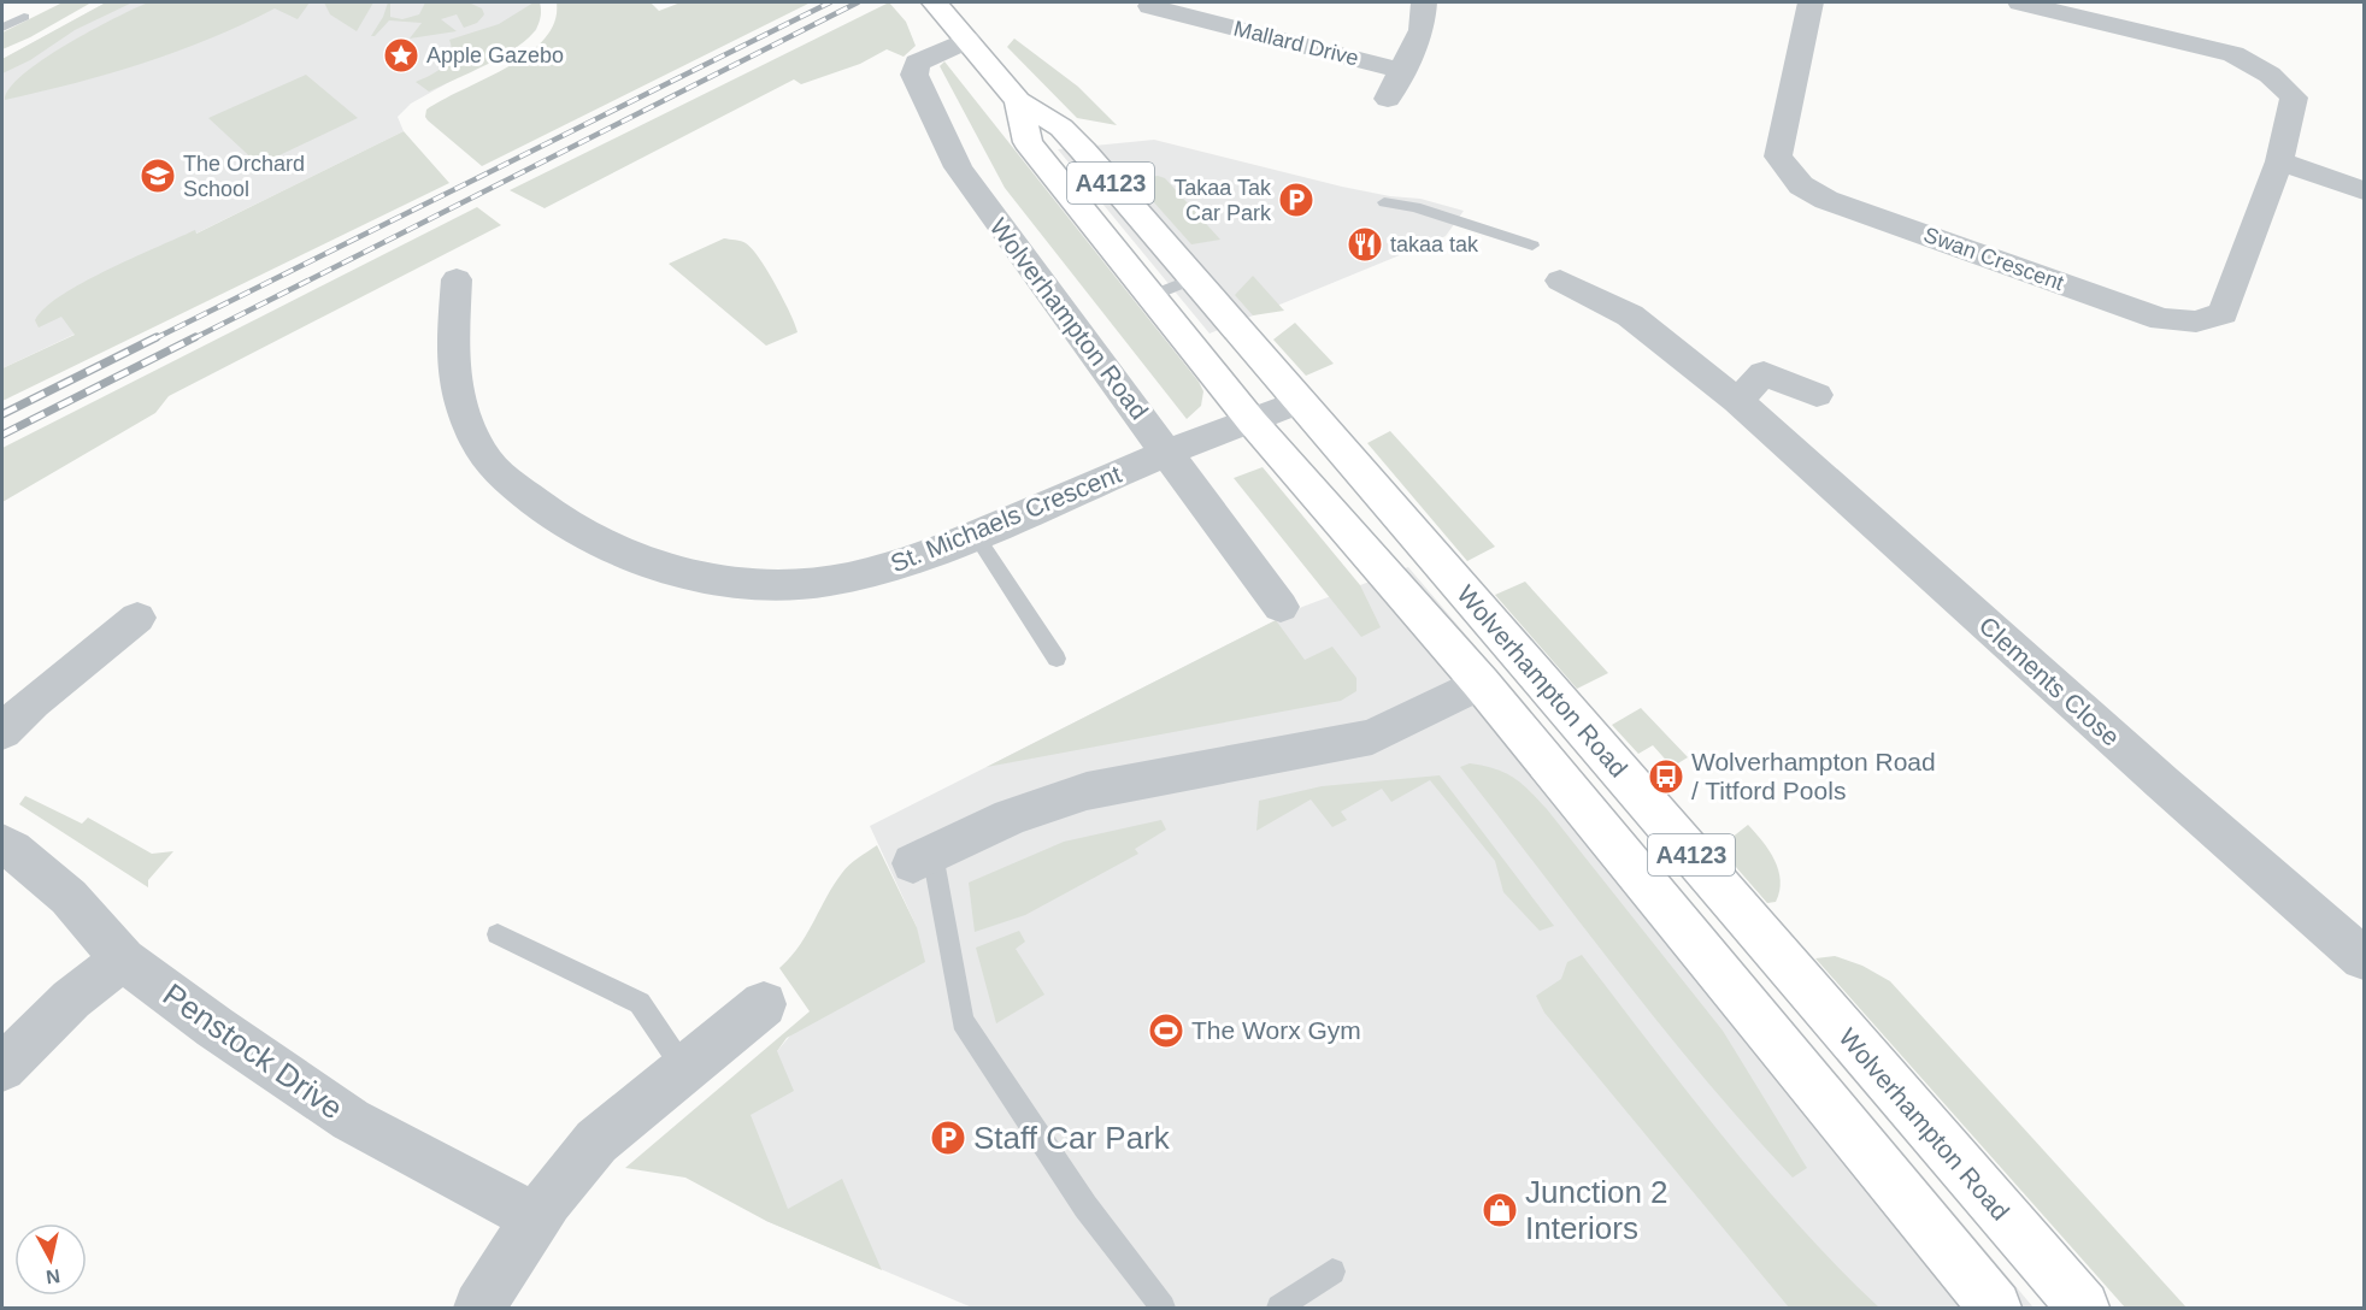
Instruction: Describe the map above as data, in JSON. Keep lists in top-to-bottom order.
{
  "streets": {
    "highway": ["A4123", "Wolverhampton Road"],
    "street": [
      "Mallard Drive",
      "Swan Crescent",
      "St. Michaels Crescent",
      "Clements Close",
      "Penstock Drive"
    ]
  },
  "crossings": [
    ["Wolverhampton Road", "St. Michaels Crescent"]
  ],
  "places": {
    "place": ["Apple Gazebo"],
    "school or university": ["The Orchard School"],
    "parking": ["Takaa Tak Car Park", "Staff Car Park"],
    "restaurant": ["takaa tak"],
    "bus stop": ["Wolverhampton Road / Titford Pools"],
    "sports": ["The Worx Gym"],
    "shop": ["Junction 2 Interiors"]
  },
  "north": "bottom"
}
